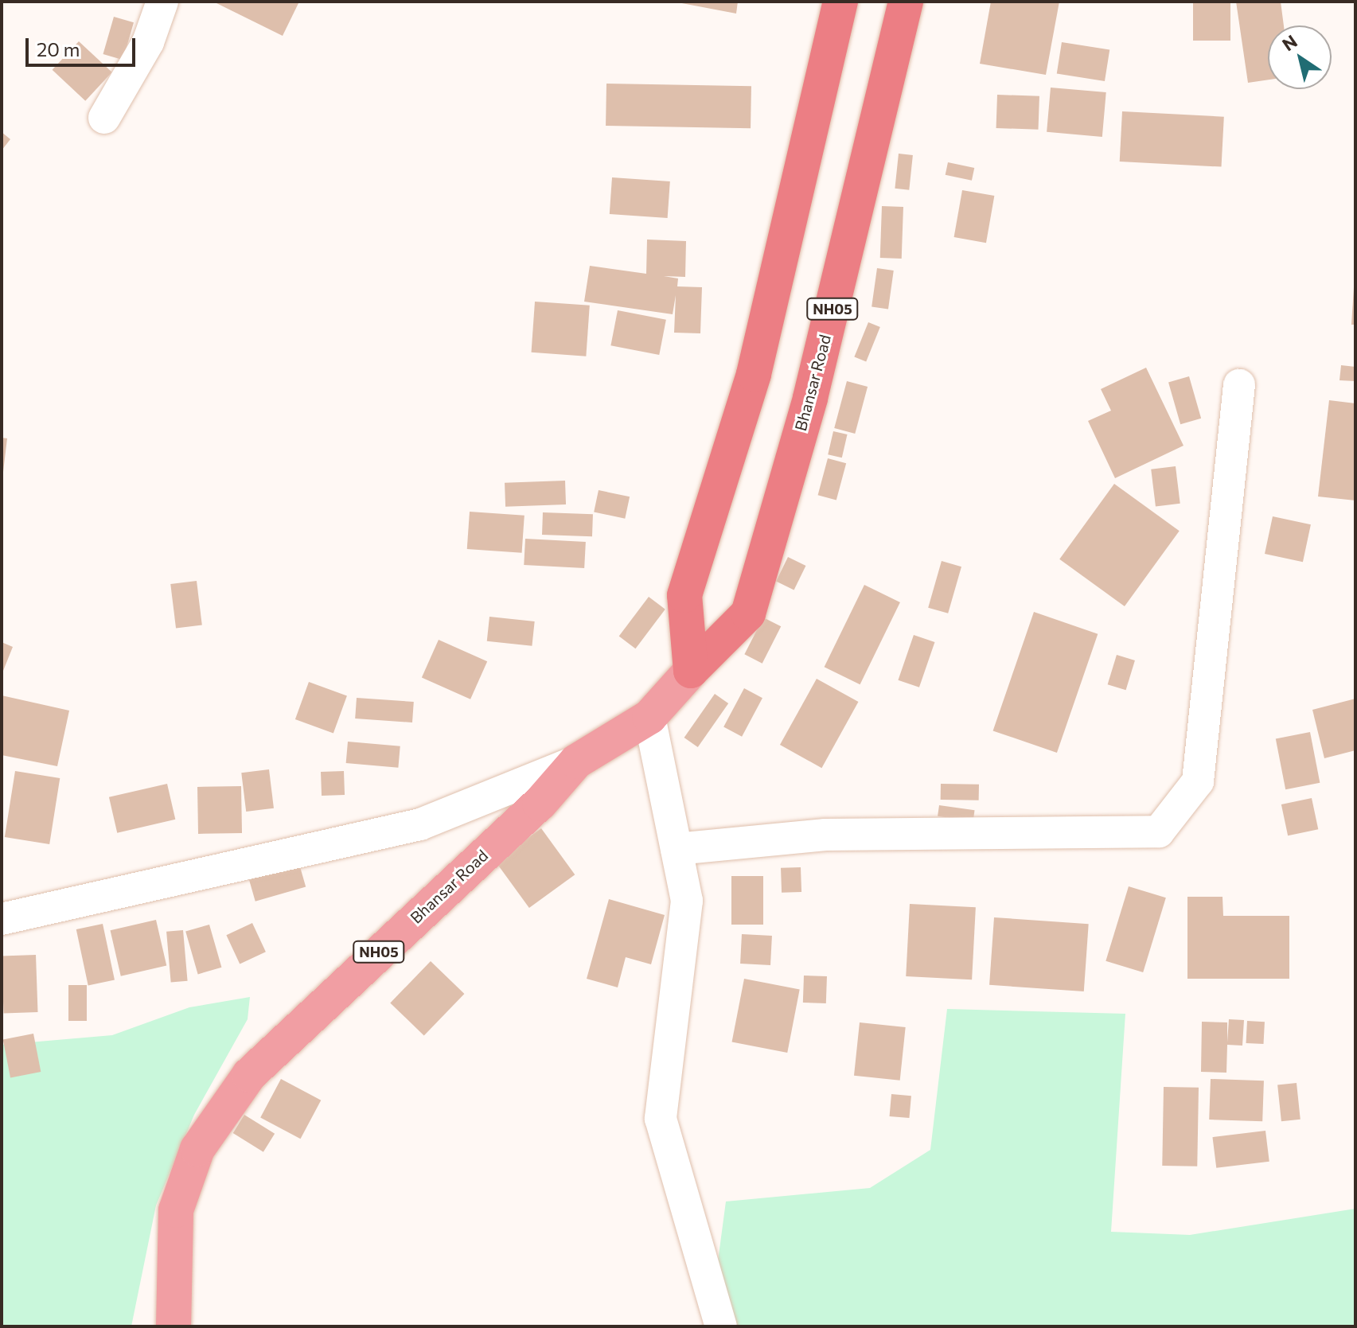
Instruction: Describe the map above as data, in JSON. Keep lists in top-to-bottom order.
{
  "streets": {
    "highway": ["NH05", "Bhansar Road"]
  },
  "scale_bar": "20 m",
  "north": "top left"
}
